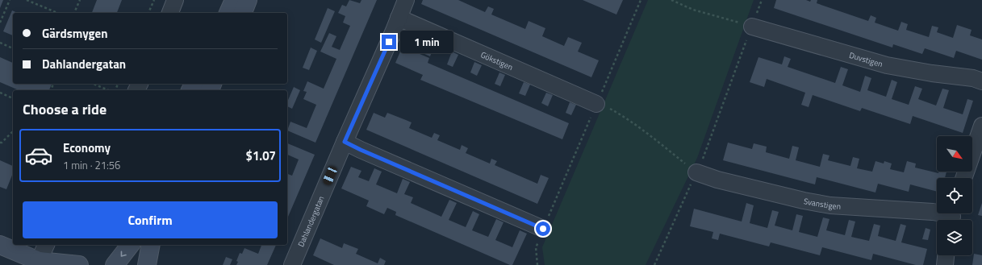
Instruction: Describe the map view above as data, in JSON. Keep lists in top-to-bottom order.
{
  "streets": {
    "street": [
      "Duvstigen",
      "Gökstigen",
      "Svanstigen",
      "Dahlandergatan"
    ]
  },
  "crossings": [
    ["Gökstigen", "Dahlandergatan"]
  ],
  "north": "bottom right",
  "page": {
    "banner": ["Gärdsmygen", "Dahlandergatan"],
    "bubble": "1 min",
    "heading": "Choose a ride",
    "list": [
      {
        "name": "Economy",
        "note": "1 min · 21:56",
        "value": "$1.07"
      }
    ],
    "buttons": "Confirm"
  }
}
